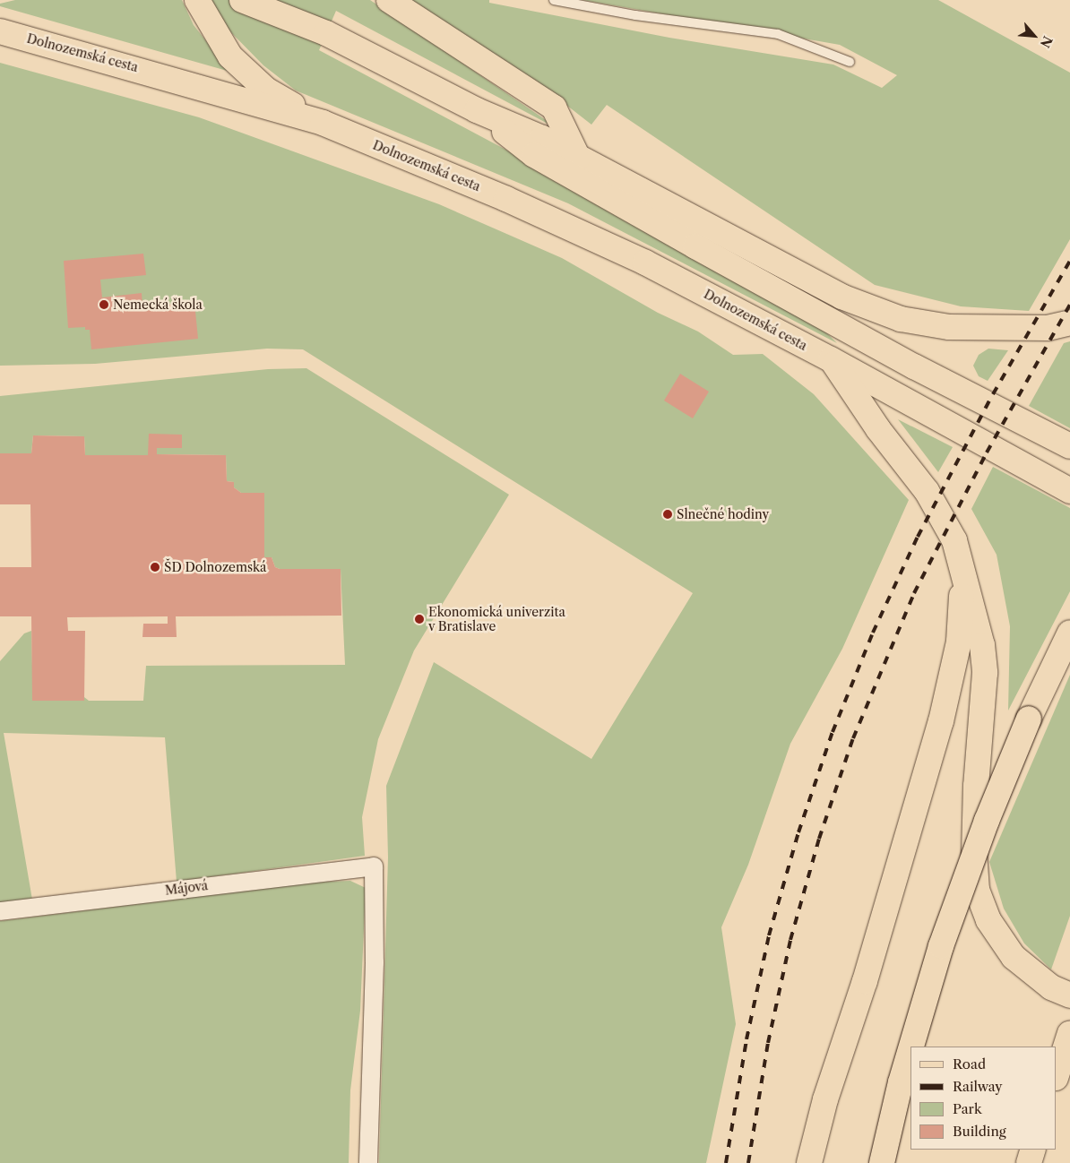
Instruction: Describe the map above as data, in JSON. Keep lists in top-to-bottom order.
{
  "streets": {
    "main road": ["Dolnozemská cesta"],
    "street": ["Májová"]
  },
  "places": [
    "Nemecká škola",
    "Slnečné hodiny",
    "ŠD Dolnozemská",
    "Ekonomická univerzita v Bratislave"
  ],
  "legend": [
    "Road",
    "Railway",
    "Park",
    "Building"
  ],
  "north": "bottom right"
}
